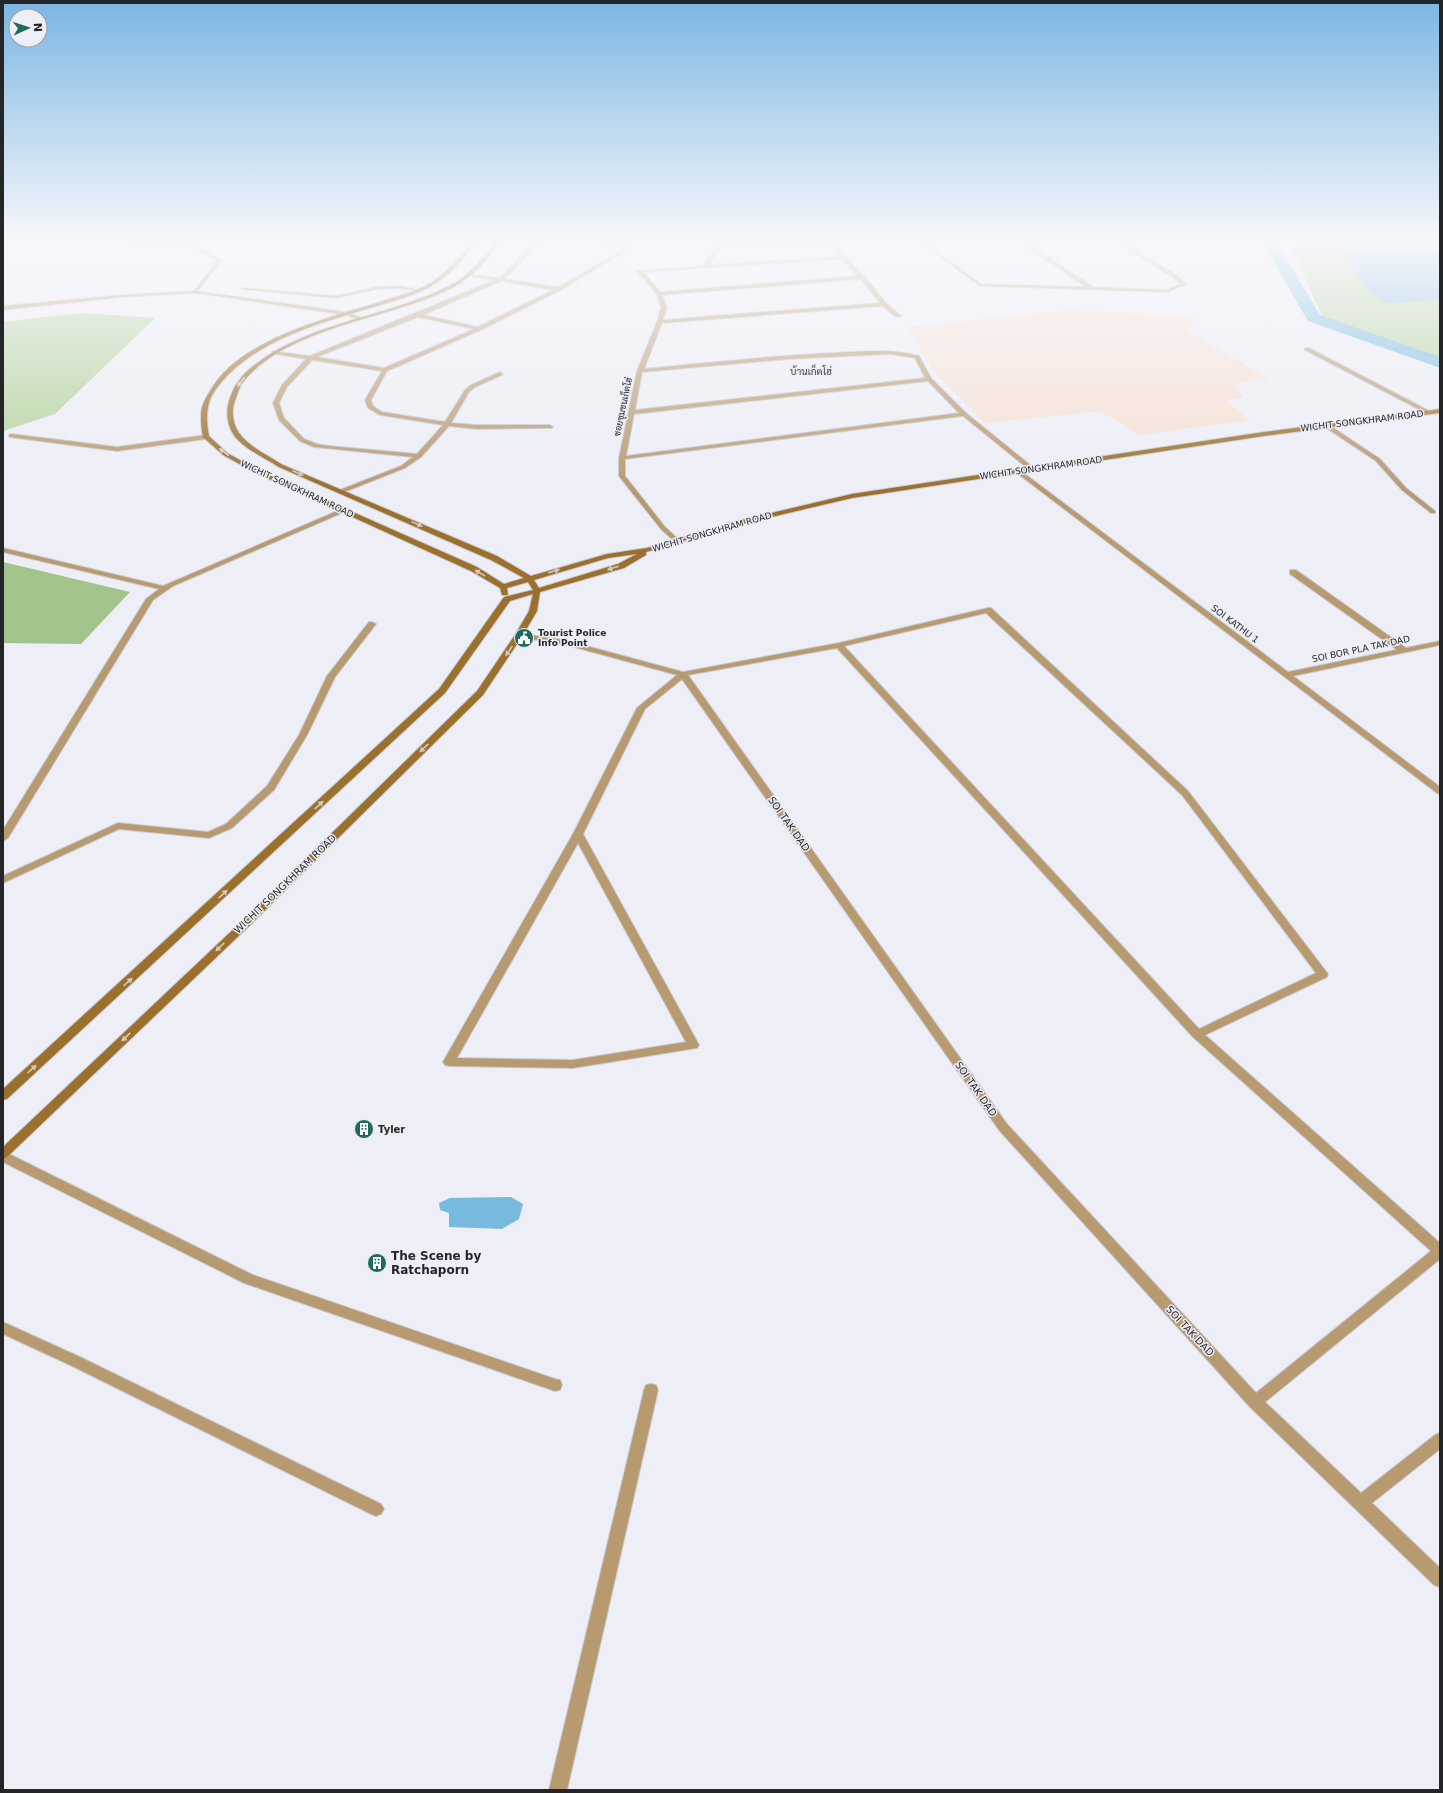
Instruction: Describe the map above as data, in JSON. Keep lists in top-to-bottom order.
{
  "streets": {
    "main road": ["WICHIT SONGKHRAM ROAD"],
    "street": [
      "ซอยชุมชนเก็ตโฮ่",
      "SOI KATHU 1",
      "SOI BOR PLA TAK DAD",
      "SOI TAK DAD"
    ]
  },
  "crossings": [
    ["ซอยชุมชนเก็ตโฮ่", "WICHIT SONGKHRAM ROAD"],
    ["WICHIT SONGKHRAM ROAD", "SOI KATHU 1"],
    ["SOI KATHU 1", "SOI BOR PLA TAK DAD"]
  ],
  "districts": ["บ้านเก็ตโฮ่"],
  "places": {
    "public building": ["Tourist Police Info Point"],
    "building": ["Tyler", "The Scene by Ratchaporn"]
  },
  "north": "right"
}
